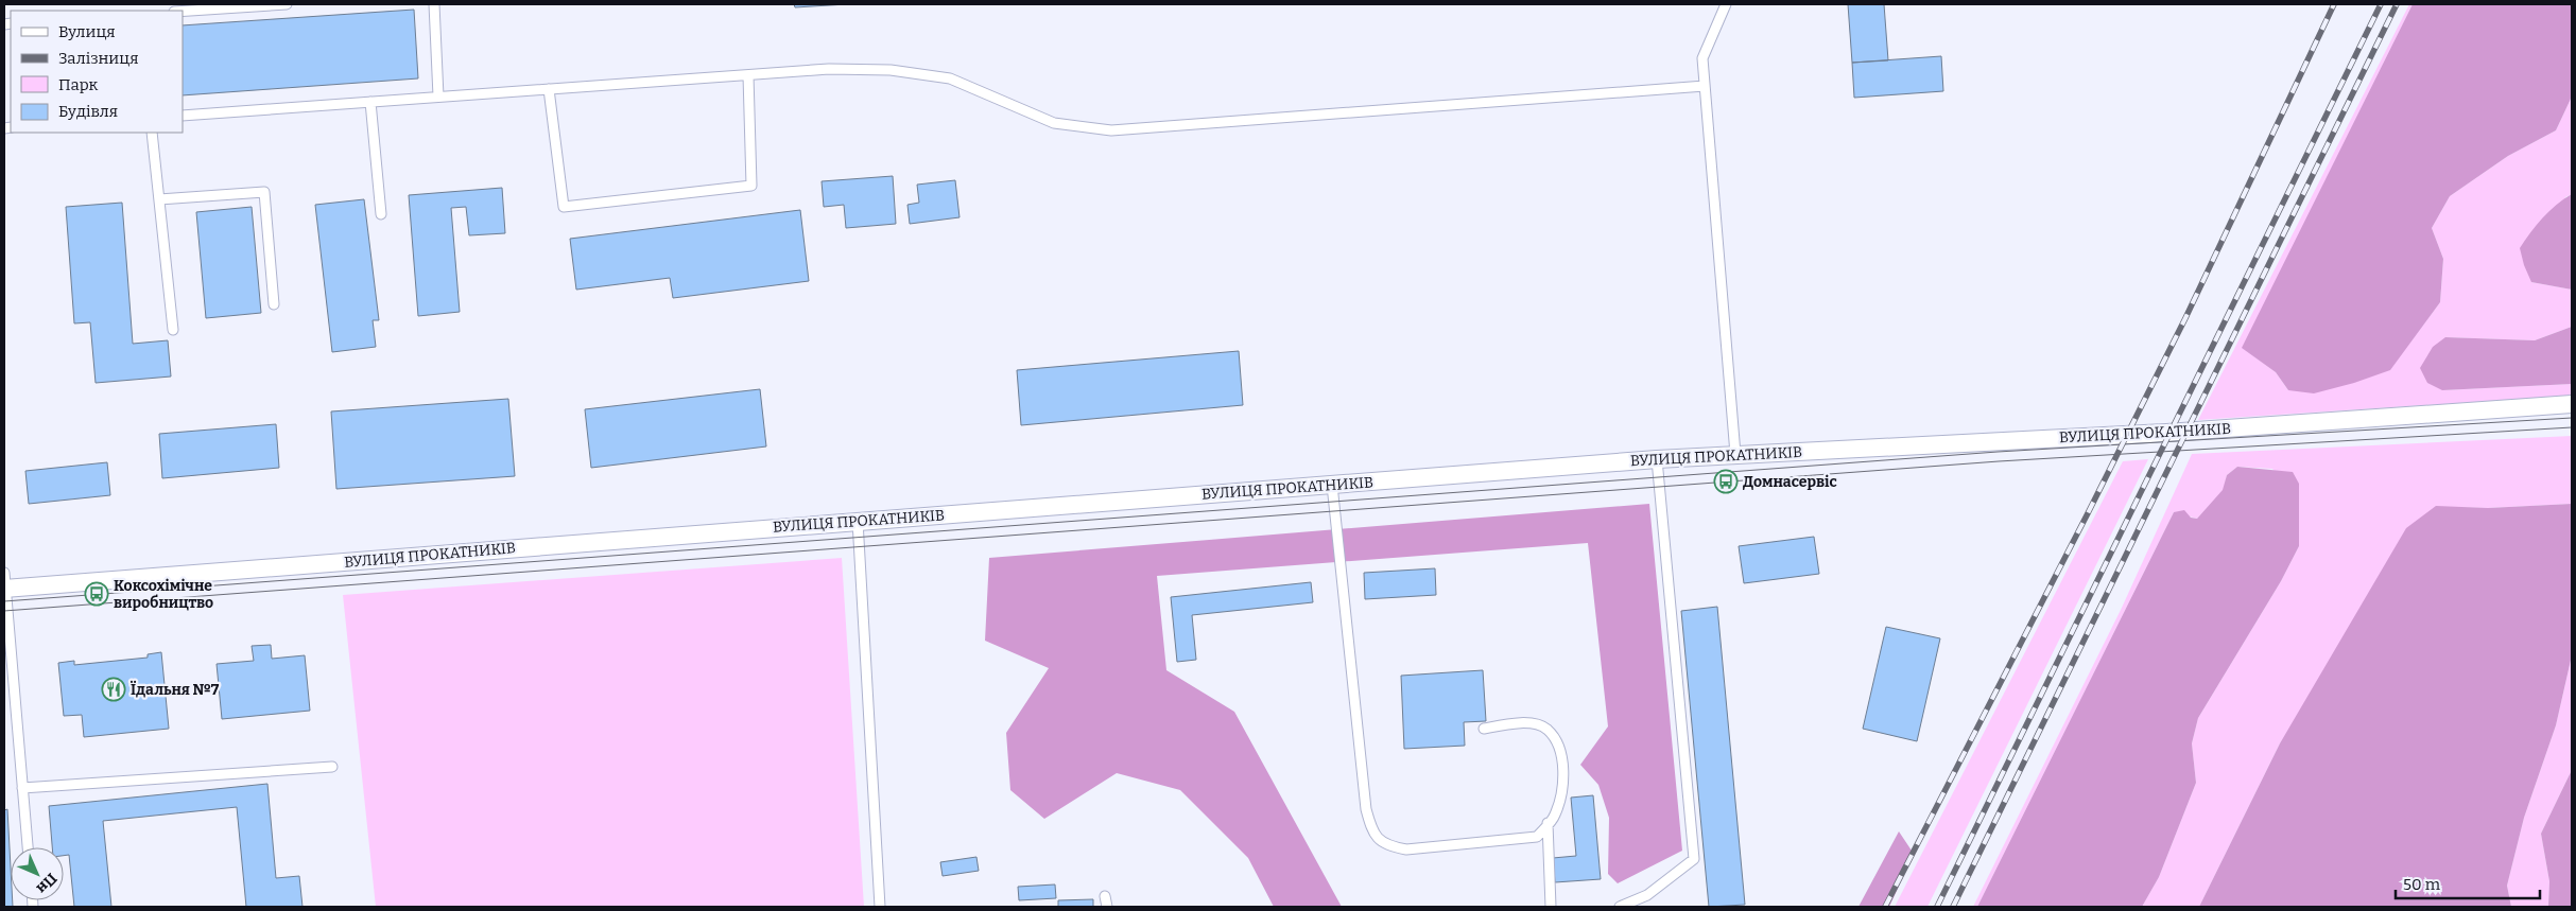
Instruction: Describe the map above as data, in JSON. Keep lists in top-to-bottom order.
{
  "streets": {
    "street": ["ВУЛИЦЯ ПРОКАТНИКІВ"]
  },
  "places": {
    "bus stop": ["Домнасервіс", "Коксохімічне виробництво"],
    "restaurant": ["Їдальня №7"]
  },
  "legend": [
    "Вулиця",
    "Залізниця",
    "Парк",
    "Будівля"
  ],
  "scale_bar": "50 m",
  "north": "bottom right"
}
